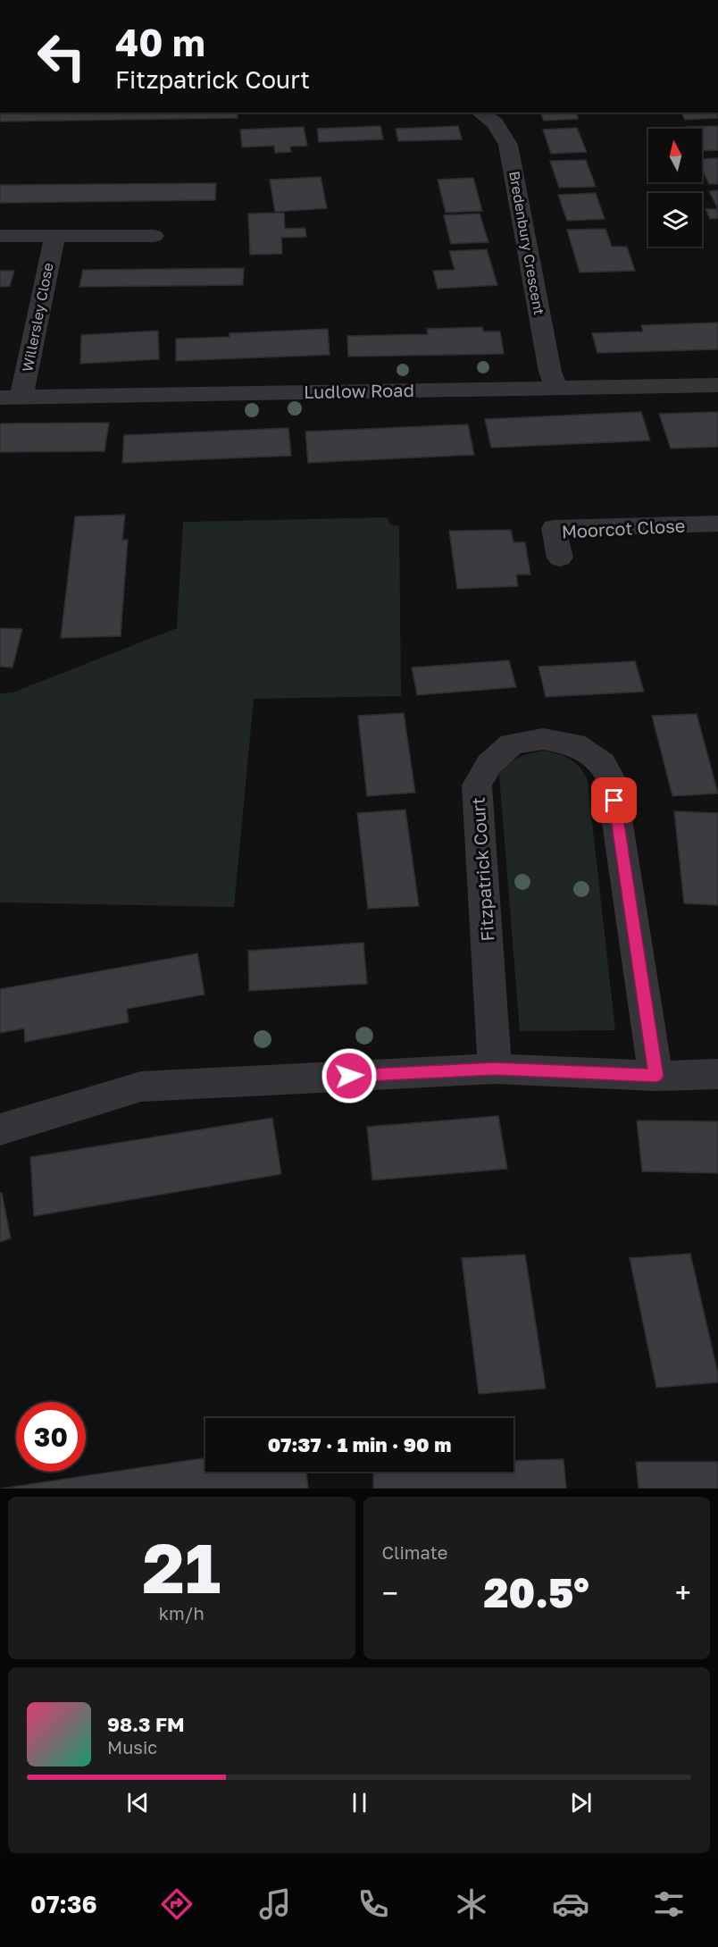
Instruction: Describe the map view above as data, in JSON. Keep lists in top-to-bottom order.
{
  "streets": {
    "street": [
      "Bredenbury Crescent",
      "Willersley Close",
      "Ludlow Road",
      "Moorcot Close",
      "Fitzpatrick Court"
    ]
  },
  "crossings": [
    ["Bredenbury Crescent", "Ludlow Road"],
    ["Willersley Close", "Ludlow Road"]
  ],
  "north": "top",
  "page": {
    "turn": ["40 m", "Fitzpatrick Court"],
    "limit": "30",
    "trip": "07:37 · 1 min · 90 m",
    "tile": [
      ["21", "km/h"],
      "Climate"
    ],
    "heat": ["−", "20.5°", "+"],
    "song": ["98.3 FM", "Music"],
    "tabs": "07:36"
  }
}
